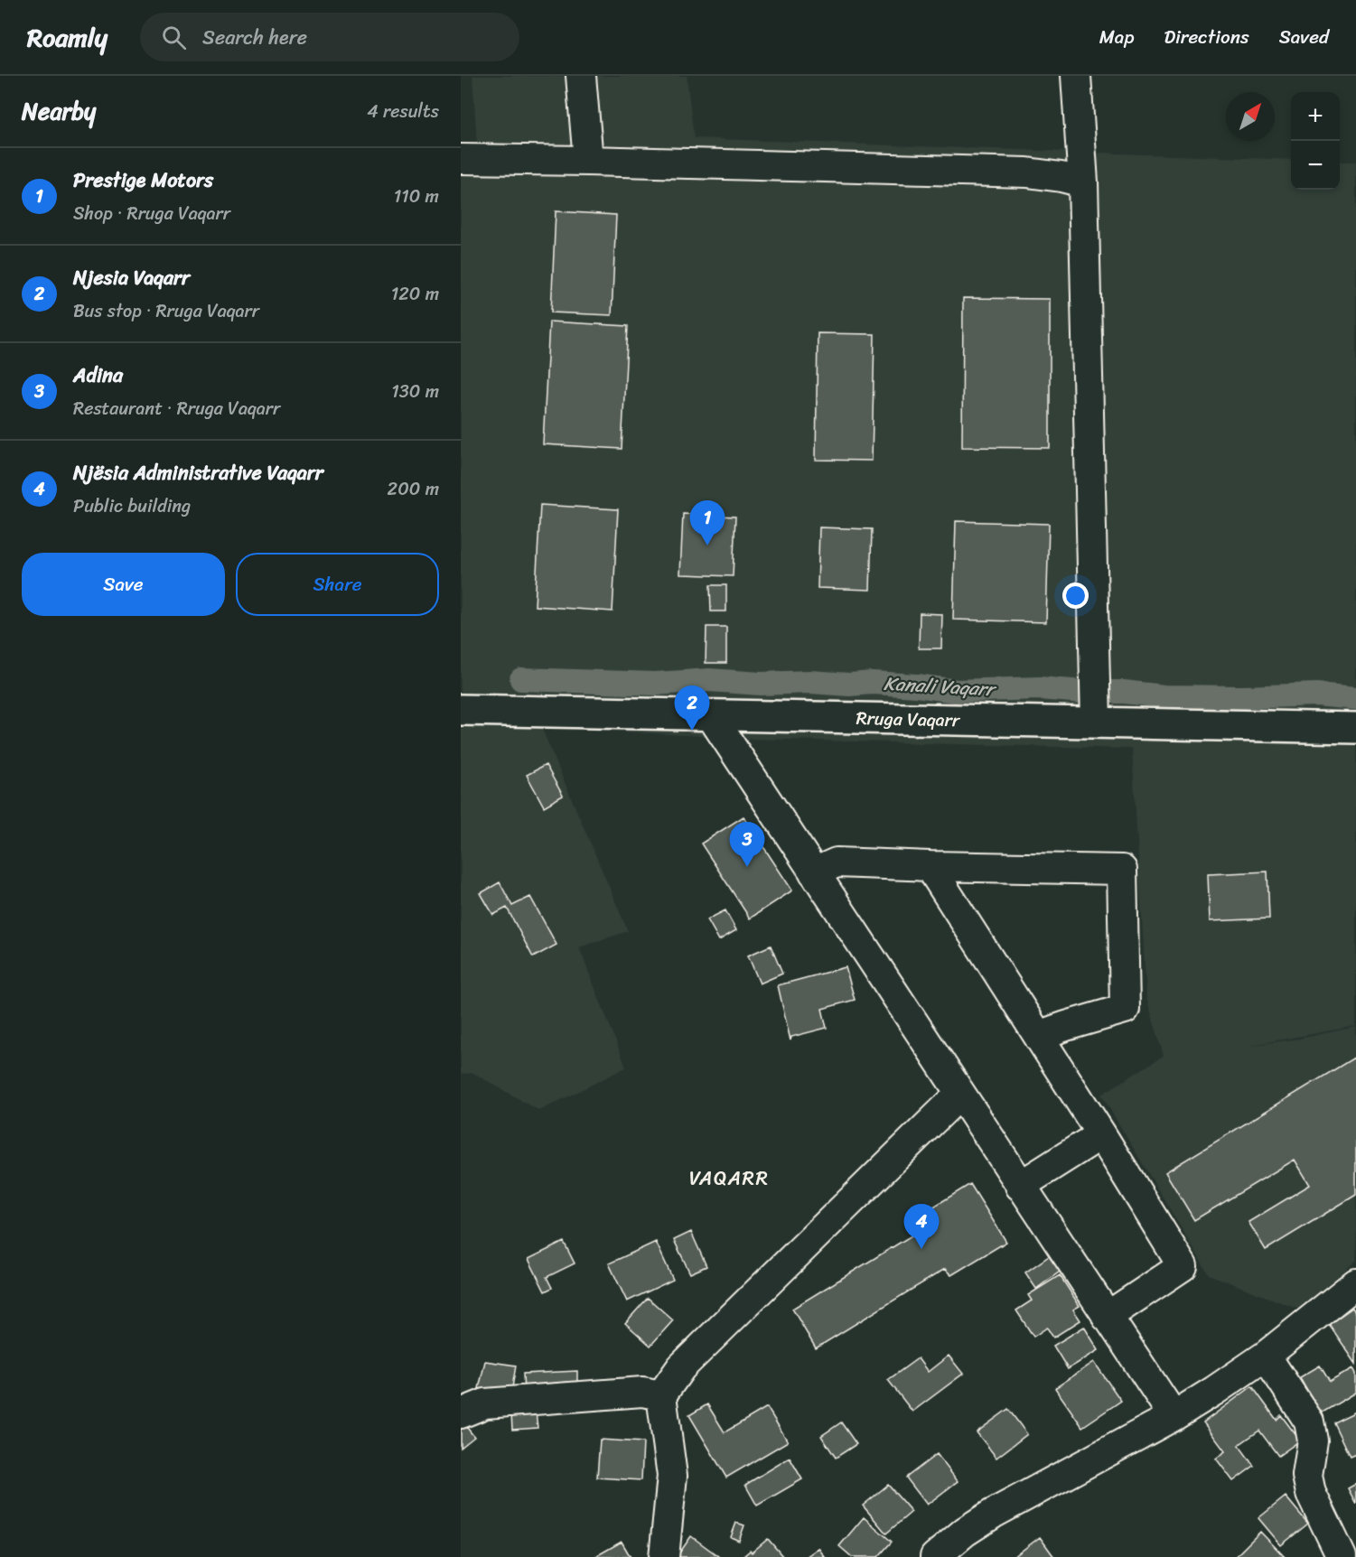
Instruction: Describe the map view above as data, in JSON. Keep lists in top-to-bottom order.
{
  "streets": {
    "main road": ["Rruga Vaqarr"]
  },
  "districts": ["VAQARR"],
  "water": ["Kanali Vaqarr"],
  "north": "top right",
  "page": {
    "header": "Roamly",
    "search": "Search here",
    "nav": ["Map", "Directions", "Saved"],
    "heading": ["Nearby", "4 results"],
    "map_buttons": ["+", "−"],
    "list": [
      {
        "mark": "1",
        "name": "Prestige Motors",
        "note": "Shop · Rruga Vaqarr",
        "value": "110 m"
      },
      {
        "mark": "2",
        "name": "Njesia Vaqarr",
        "note": "Bus stop · Rruga Vaqarr",
        "value": "120 m"
      },
      {
        "mark": "3",
        "name": "Adina",
        "note": "Restaurant · Rruga Vaqarr",
        "value": "130 m"
      },
      {
        "mark": "4",
        "name": "Njësia Administrative Vaqarr",
        "note": "Public building",
        "value": "200 m"
      }
    ],
    "pins": [
      "1",
      "2",
      "3",
      "4"
    ],
    "buttons": ["Save", "Share"]
  }
}
